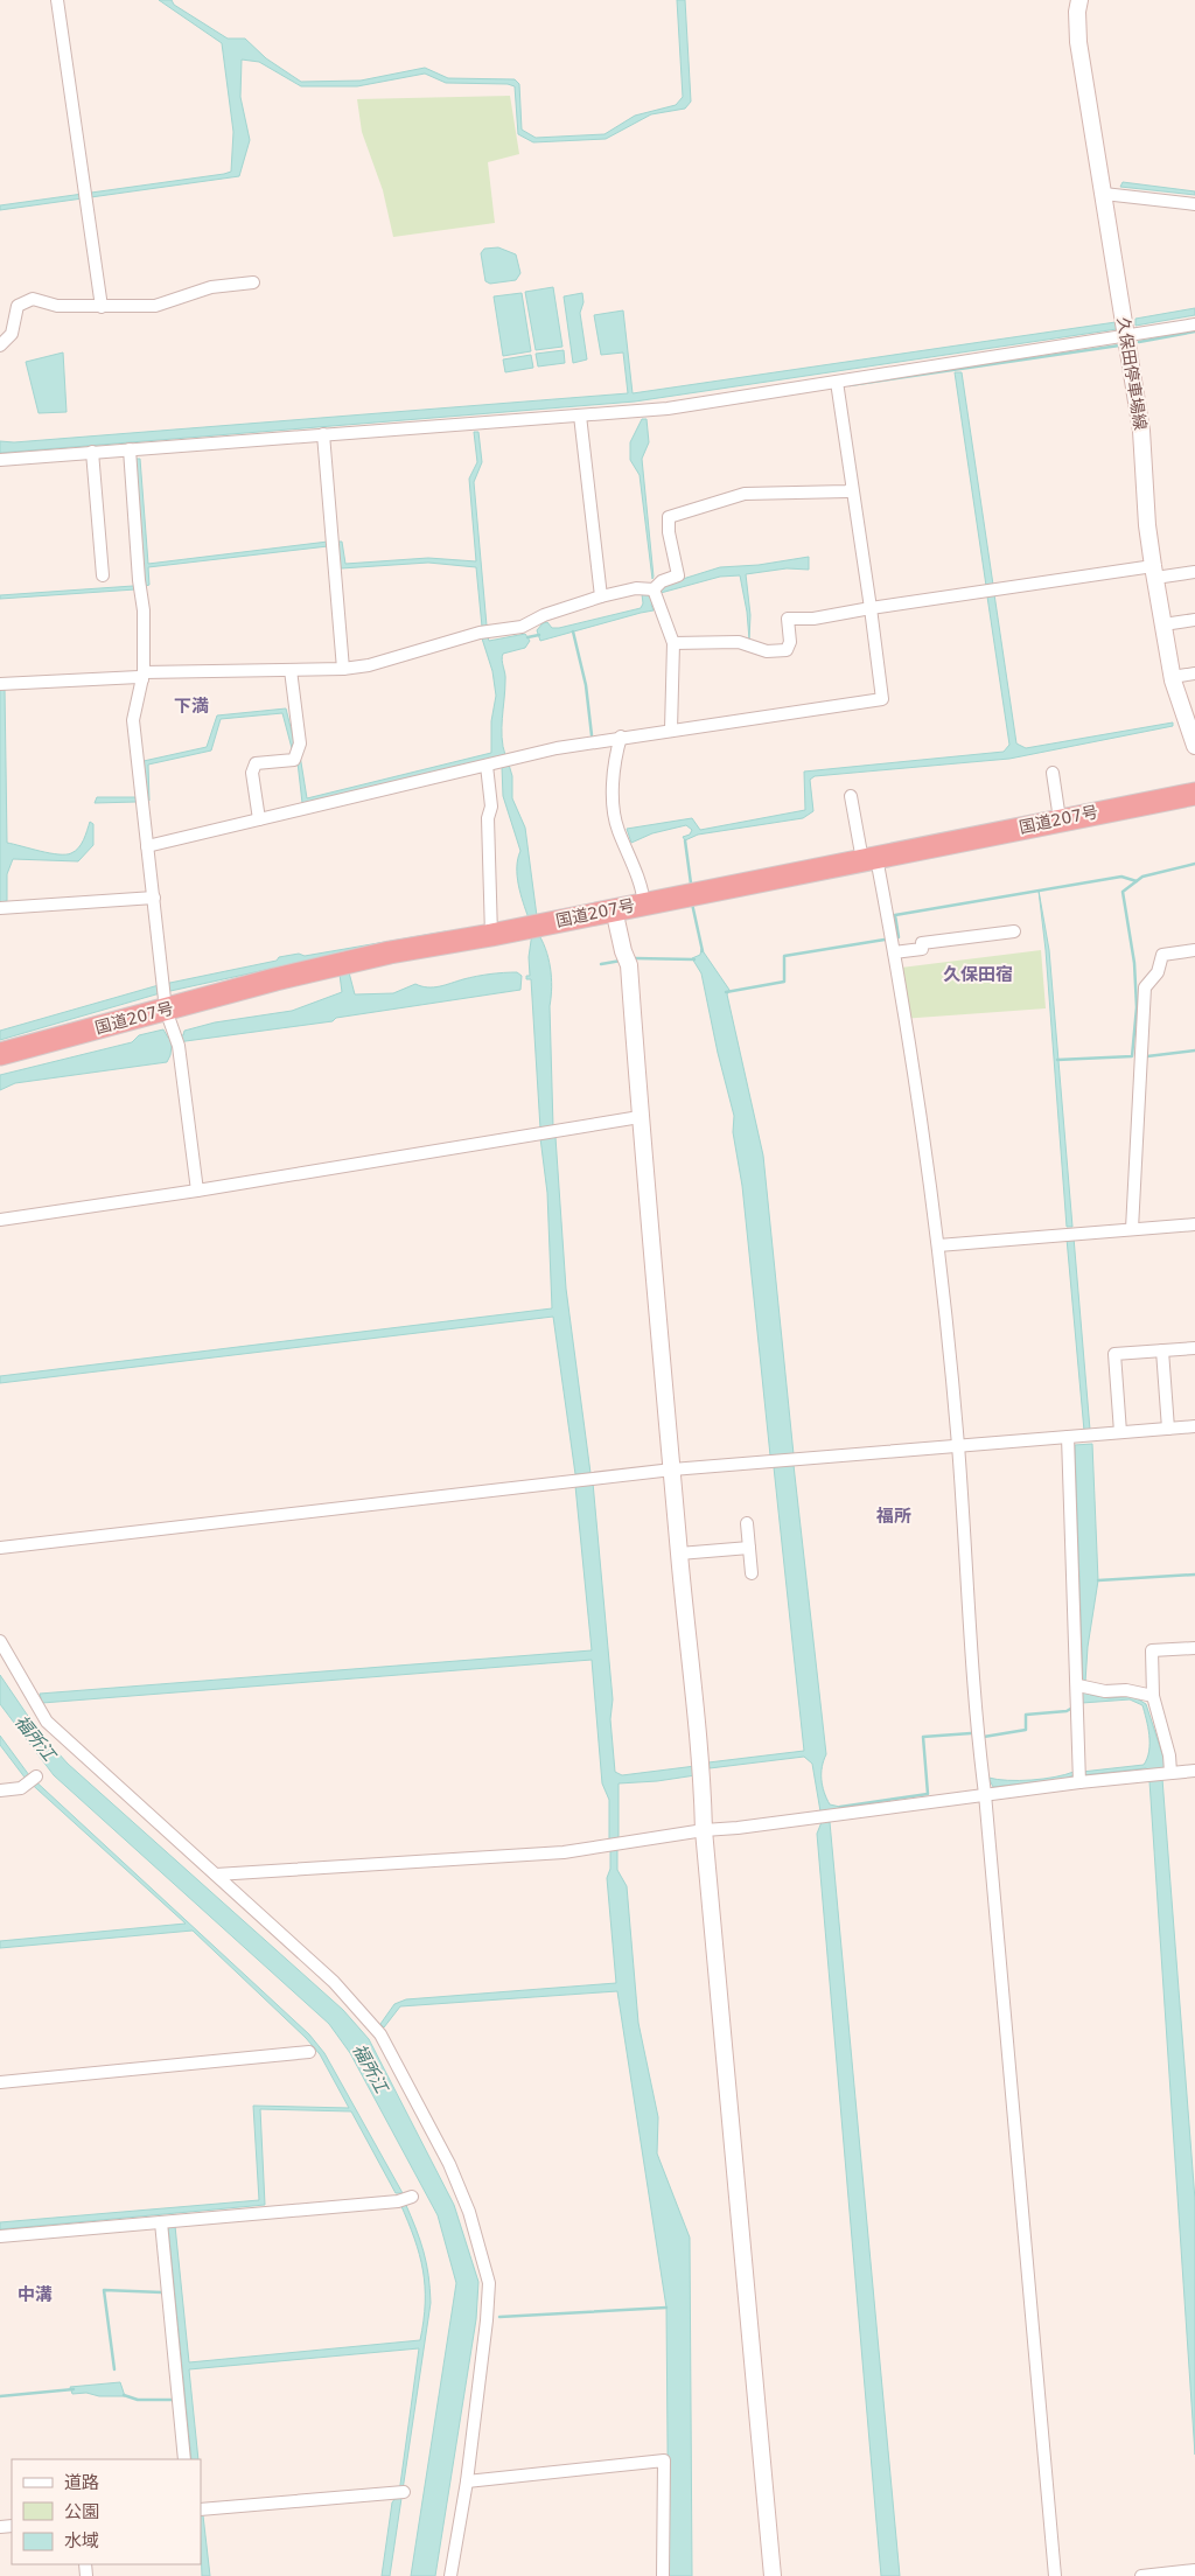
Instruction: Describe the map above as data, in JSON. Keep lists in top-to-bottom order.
{
  "streets": {
    "highway": ["国道207号"],
    "street": ["久保田停車場線"]
  },
  "districts": [
    "下満",
    "久保田宿",
    "福所",
    "中溝"
  ],
  "water": ["福所江"],
  "legend": ["道路", "公園", "水域"]
}
